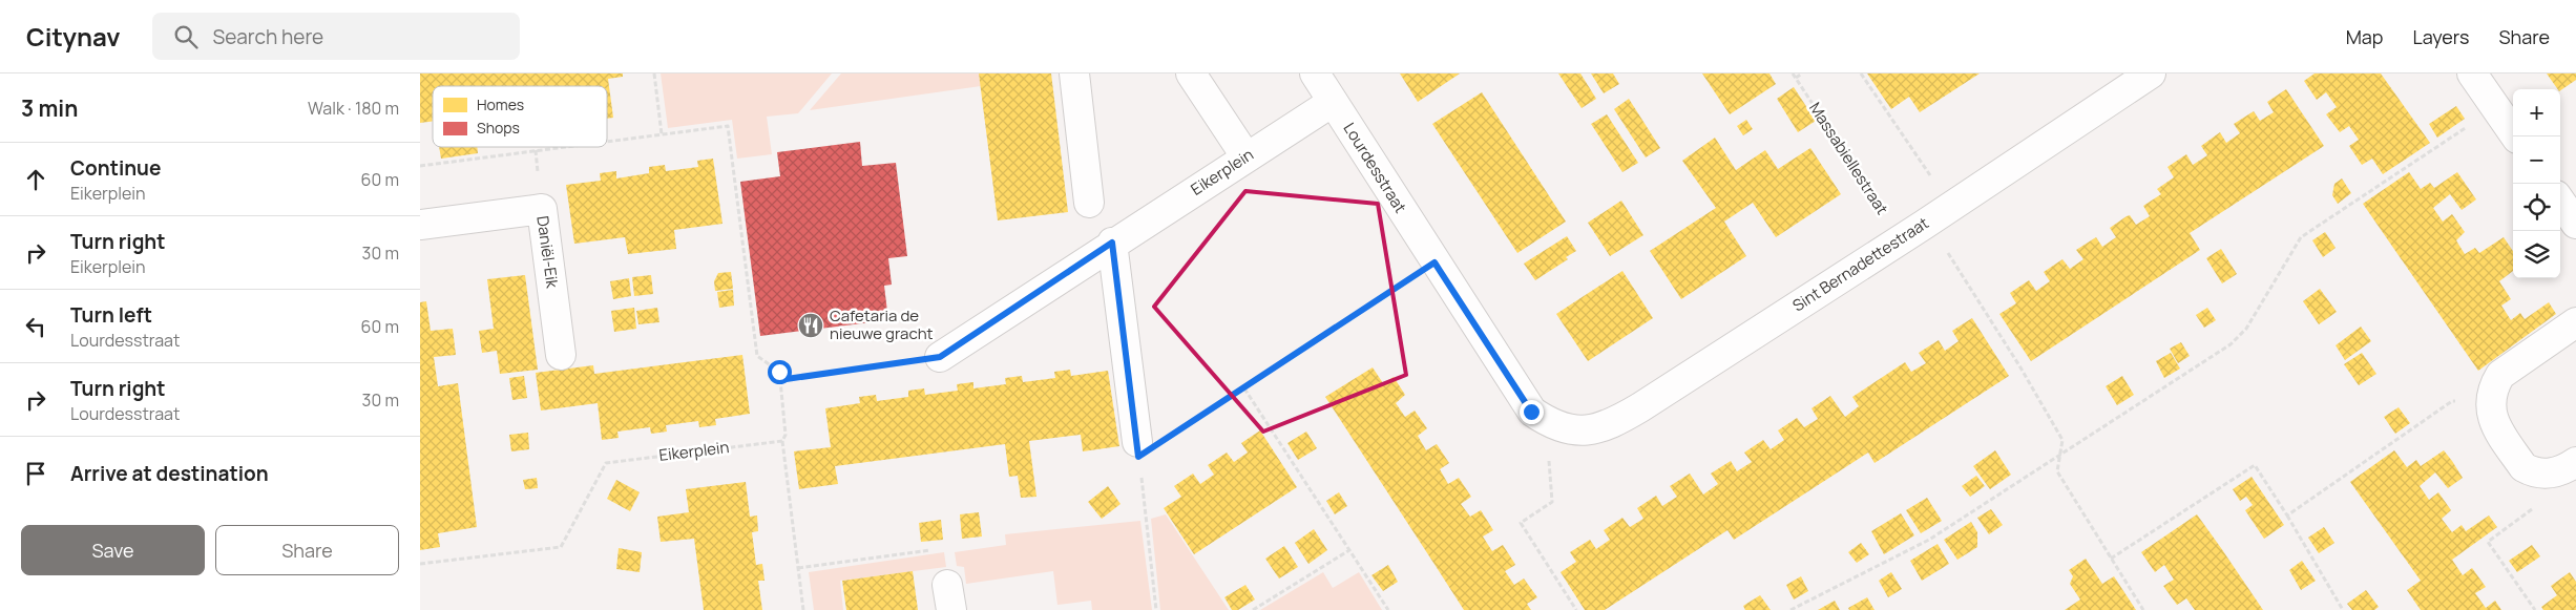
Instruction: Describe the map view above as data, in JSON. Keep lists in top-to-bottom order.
{
  "streets": {
    "street": [
      "Lourdesstraat",
      "Eikerplein",
      "Daniël-Eik",
      "Sint Bernadettestraat"
    ],
    "path": ["Massabiellestraat"]
  },
  "crossings": [
    ["Massabiellestraat", "Sint Bernadettestraat"],
    ["Lourdesstraat", "Eikerplein"],
    ["Lourdesstraat", "Sint Bernadettestraat"]
  ],
  "places": {
    "restaurant": ["Cafetaria de nieuwe gracht"]
  },
  "legend": ["Homes", "Shops"],
  "page": {
    "header": "Citynav",
    "search": "Search here",
    "nav": ["Map", "Layers", "Share"],
    "heading": ["3 min", "Walk · 180 m"],
    "map_buttons": ["+", "−"],
    "list": [
      ["Continue", "Eikerplein", "60 m"],
      ["Turn right", "Eikerplein", "30 m"],
      ["Turn left", "Lourdesstraat", "60 m"],
      ["Turn right", "Lourdesstraat", "30 m"],
      "Arrive at destination"
    ],
    "buttons": ["Save", "Share"]
  }
}
